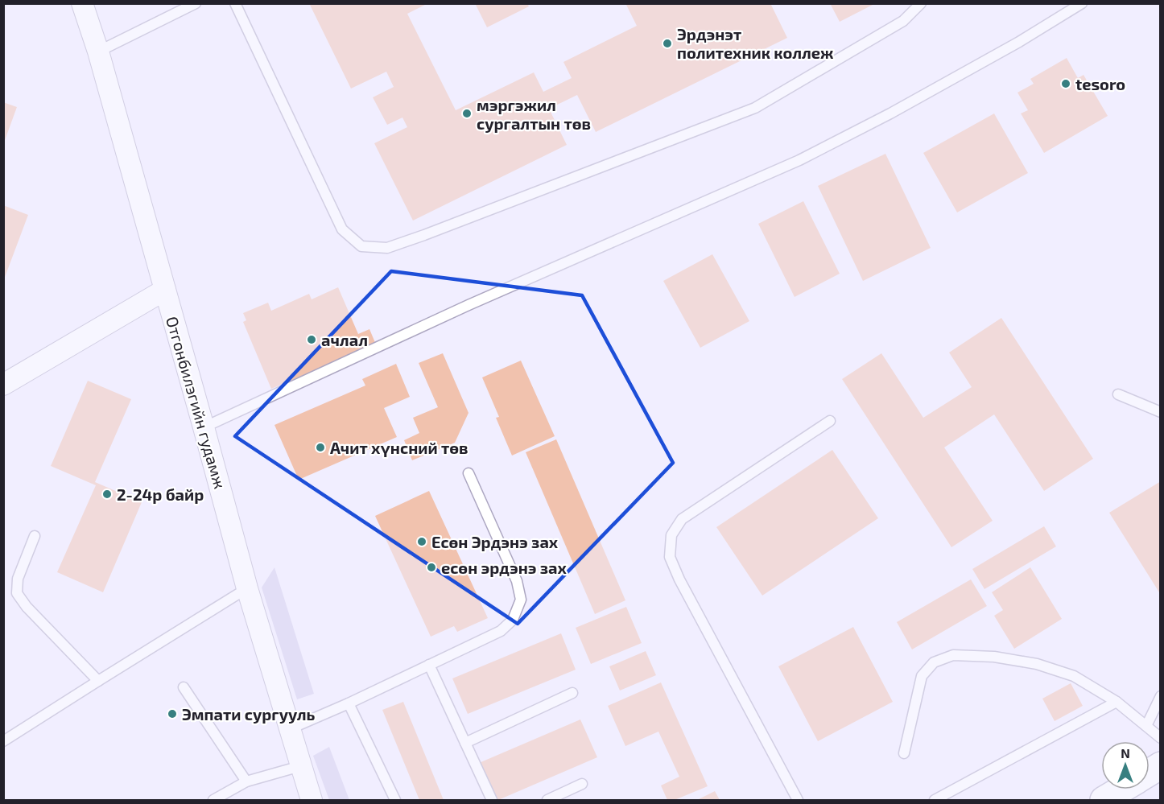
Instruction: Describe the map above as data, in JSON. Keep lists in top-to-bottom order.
{
  "streets": {
    "street": ["Отгонбилэгийн гудамж"]
  },
  "places": [
    "Эрдэнэт политехник коллеж",
    "tesoro",
    "мэргэжил сургалтын төв",
    "ачлал",
    "Ачит хүнсний төв",
    "2-24р байр",
    "Есөн Эрдэнэ зах",
    "есөн эрдэнэ зах",
    "Эмпати сургууль"
  ],
  "north": "top"
}
